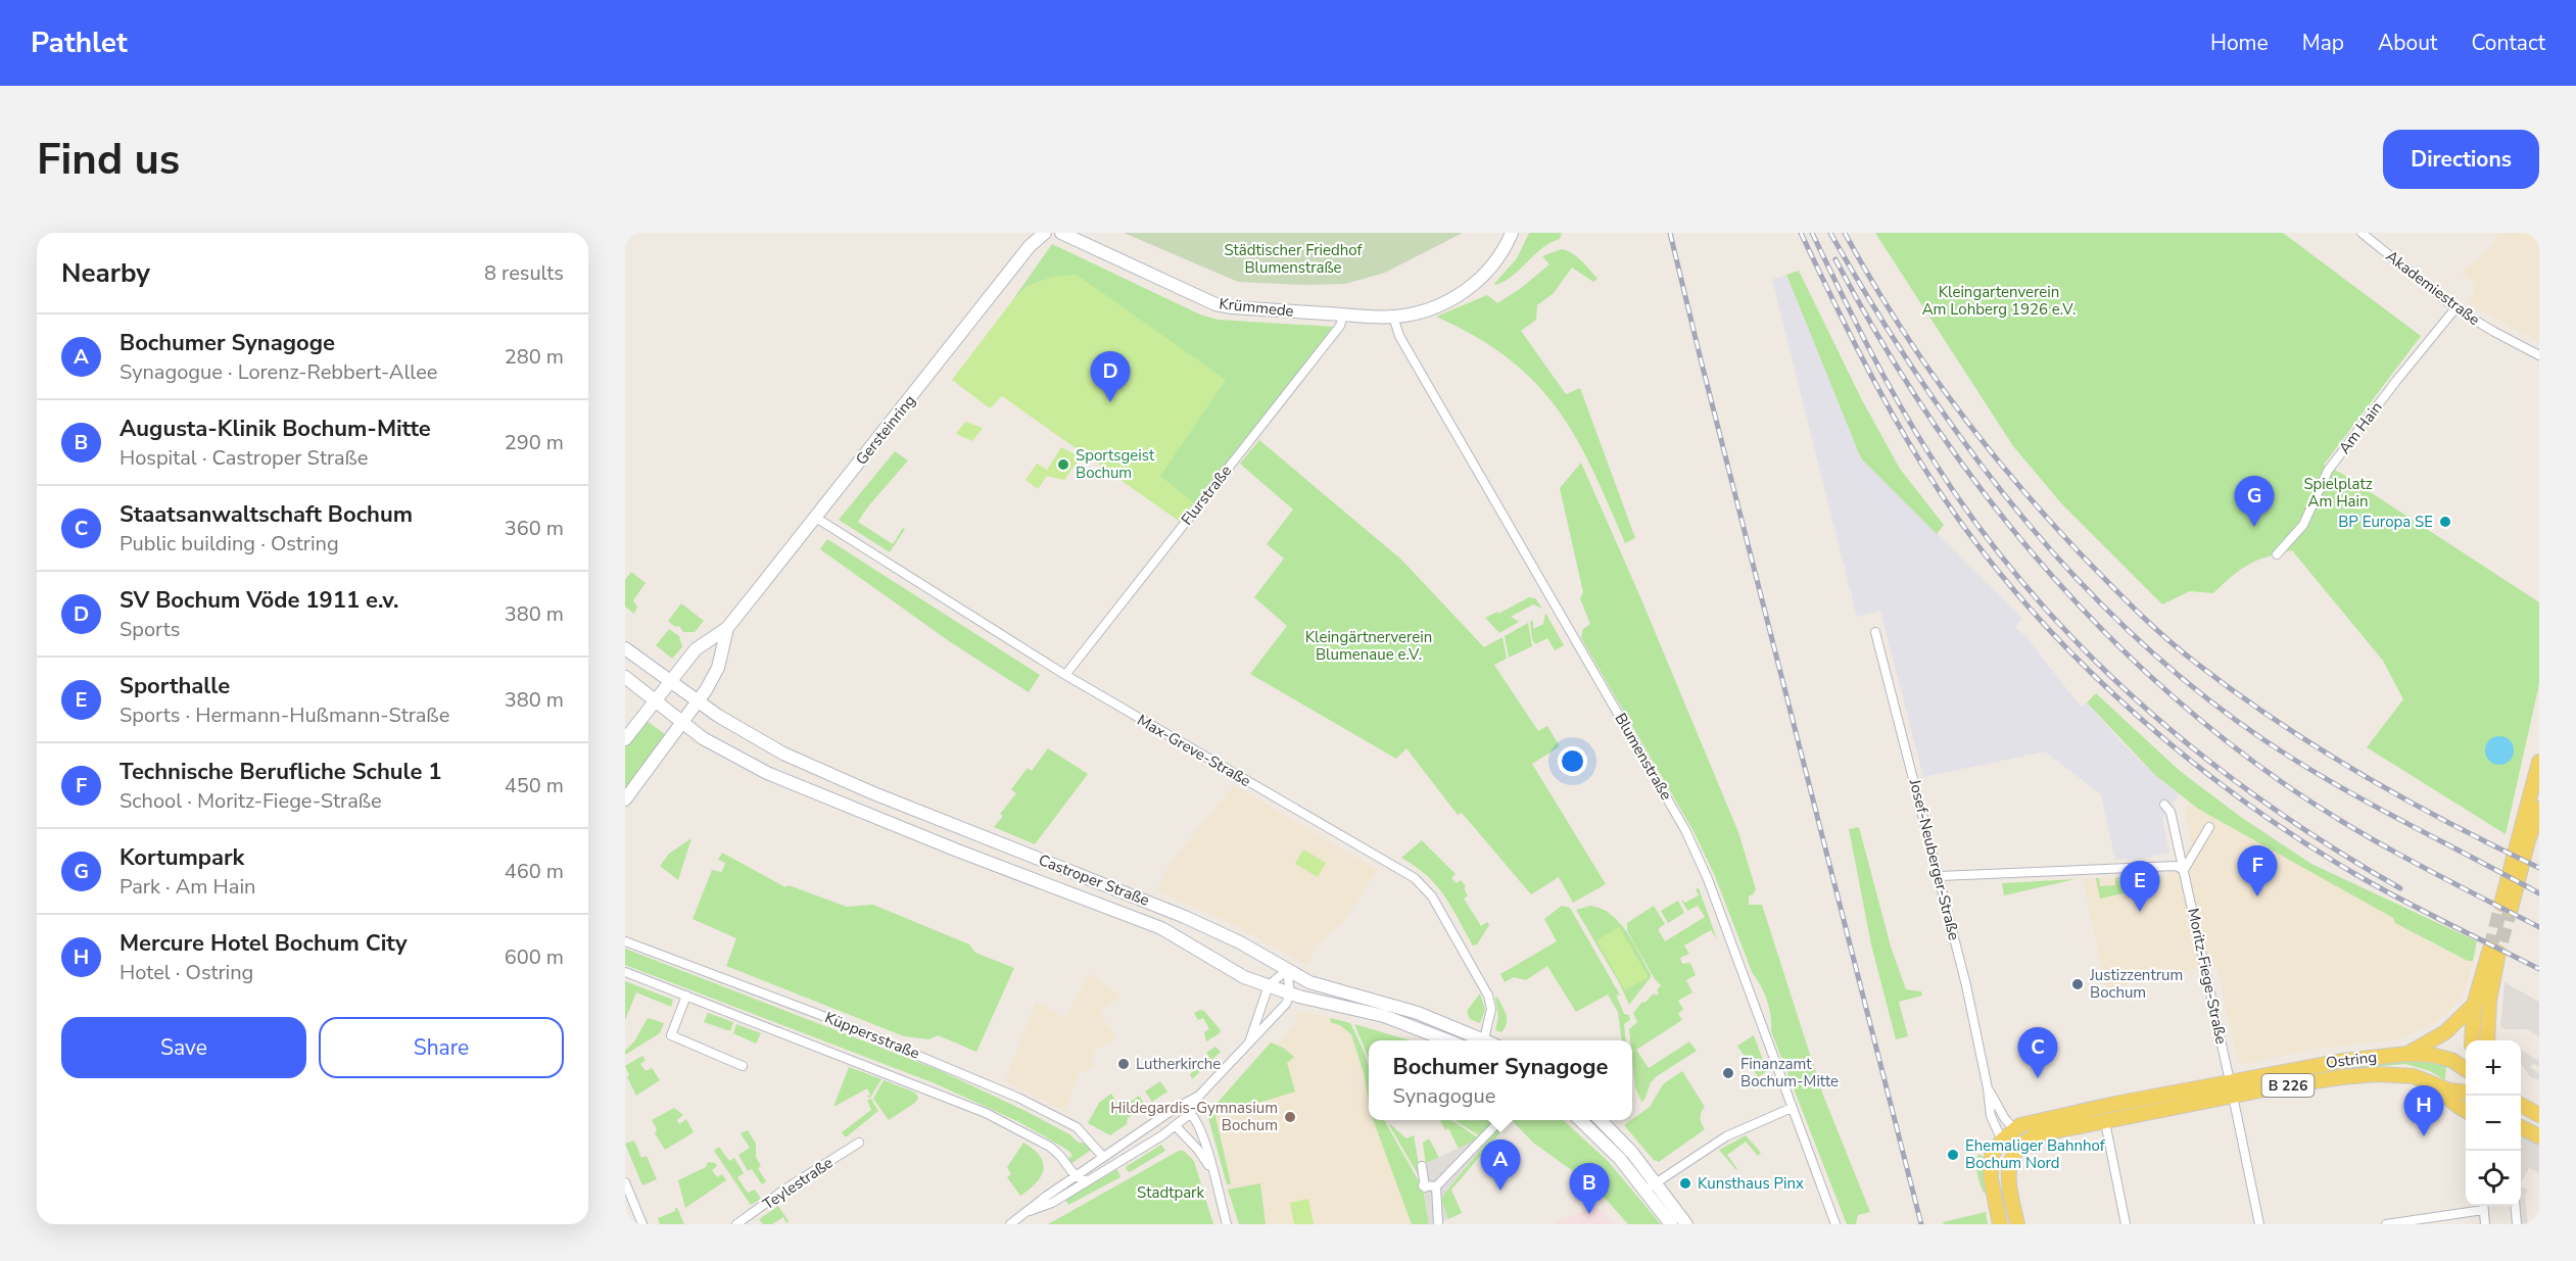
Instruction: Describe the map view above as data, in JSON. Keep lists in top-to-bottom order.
{
  "streets": {
    "main road": [
      "Krümmede",
      "Gersteinring",
      "Castroper Straße",
      "Ostring",
      "B 226"
    ],
    "street": [
      "Akademiestraße",
      "Am Hain",
      "Flurstraße",
      "Max-Greve-Straße",
      "Blumenstraße",
      "Josef-Neuberger-Straße",
      "Moritz-Fiege-Straße",
      "Küppersstraße",
      "Teylestraße"
    ]
  },
  "crossings": [
    ["Akademiestraße", "Am Hain"],
    ["Krümmede", "Flurstraße"],
    ["Krümmede", "Blumenstraße"],
    ["Gersteinring", "Max-Greve-Straße"],
    ["Gersteinring", "Castroper Straße"],
    ["Flurstraße", "Max-Greve-Straße"],
    ["Josef-Neuberger-Straße", "Ostring"],
    ["Moritz-Fiege-Straße", "Ostring"],
    ["Ostring", "B 226"]
  ],
  "parks": [
    "Städtischer Friedhof Blumenstraße",
    "Kleingartenverein Am Lohberg 1926 e.V.",
    "Spielplatz Am Hain",
    "Kleingärtnerverein Blumenaue e.V.",
    "Stadtpark"
  ],
  "places": [
    "Sportsgeist Bochum",
    "BP Europa SE",
    "Justizzentrum Bochum",
    "Lutherkirche",
    "Finanzamt Bochum-Mitte",
    "Hildegardis-Gymnasium Bochum",
    "Ehemaliger Bahnhof Bochum Nord",
    "Kunsthaus Pinx"
  ],
  "page": {
    "header": "Pathlet",
    "nav": [
      "Home",
      "Map",
      "About",
      "Contact"
    ],
    "buttons": [
      "Directions",
      ["Save", "Share"]
    ],
    "title": "Find us",
    "heading": ["Nearby", "8 results"],
    "list": [
      {
        "mark": "A",
        "name": "Bochumer Synagoge",
        "note": "Synagogue · Lorenz-Rebbert-Allee",
        "value": "280 m"
      },
      {
        "mark": "B",
        "name": "Augusta-Klinik Bochum-Mitte",
        "note": "Hospital · Castroper Straße",
        "value": "290 m"
      },
      {
        "mark": "C",
        "name": "Staatsanwaltschaft Bochum",
        "note": "Public building · Ostring",
        "value": "360 m"
      },
      {
        "mark": "D",
        "name": "SV Bochum Vöde 1911 e.v.",
        "note": "Sports",
        "value": "380 m"
      },
      {
        "mark": "E",
        "name": "Sporthalle",
        "note": "Sports · Hermann-Hußmann-Straße",
        "value": "380 m"
      },
      {
        "mark": "F",
        "name": "Technische Berufliche Schule 1",
        "note": "School · Moritz-Fiege-Straße",
        "value": "450 m"
      },
      {
        "mark": "G",
        "name": "Kortumpark",
        "note": "Park · Am Hain",
        "value": "460 m"
      },
      {
        "mark": "H",
        "name": "Mercure Hotel Bochum City",
        "note": "Hotel · Ostring",
        "value": "600 m"
      }
    ],
    "pins": [
      "D",
      "G",
      "F",
      "E",
      "C",
      "H",
      "A",
      "B"
    ],
    "map_buttons": ["+", "−"],
    "popup": ["Bochumer Synagoge", "Synagogue"]
  }
}
